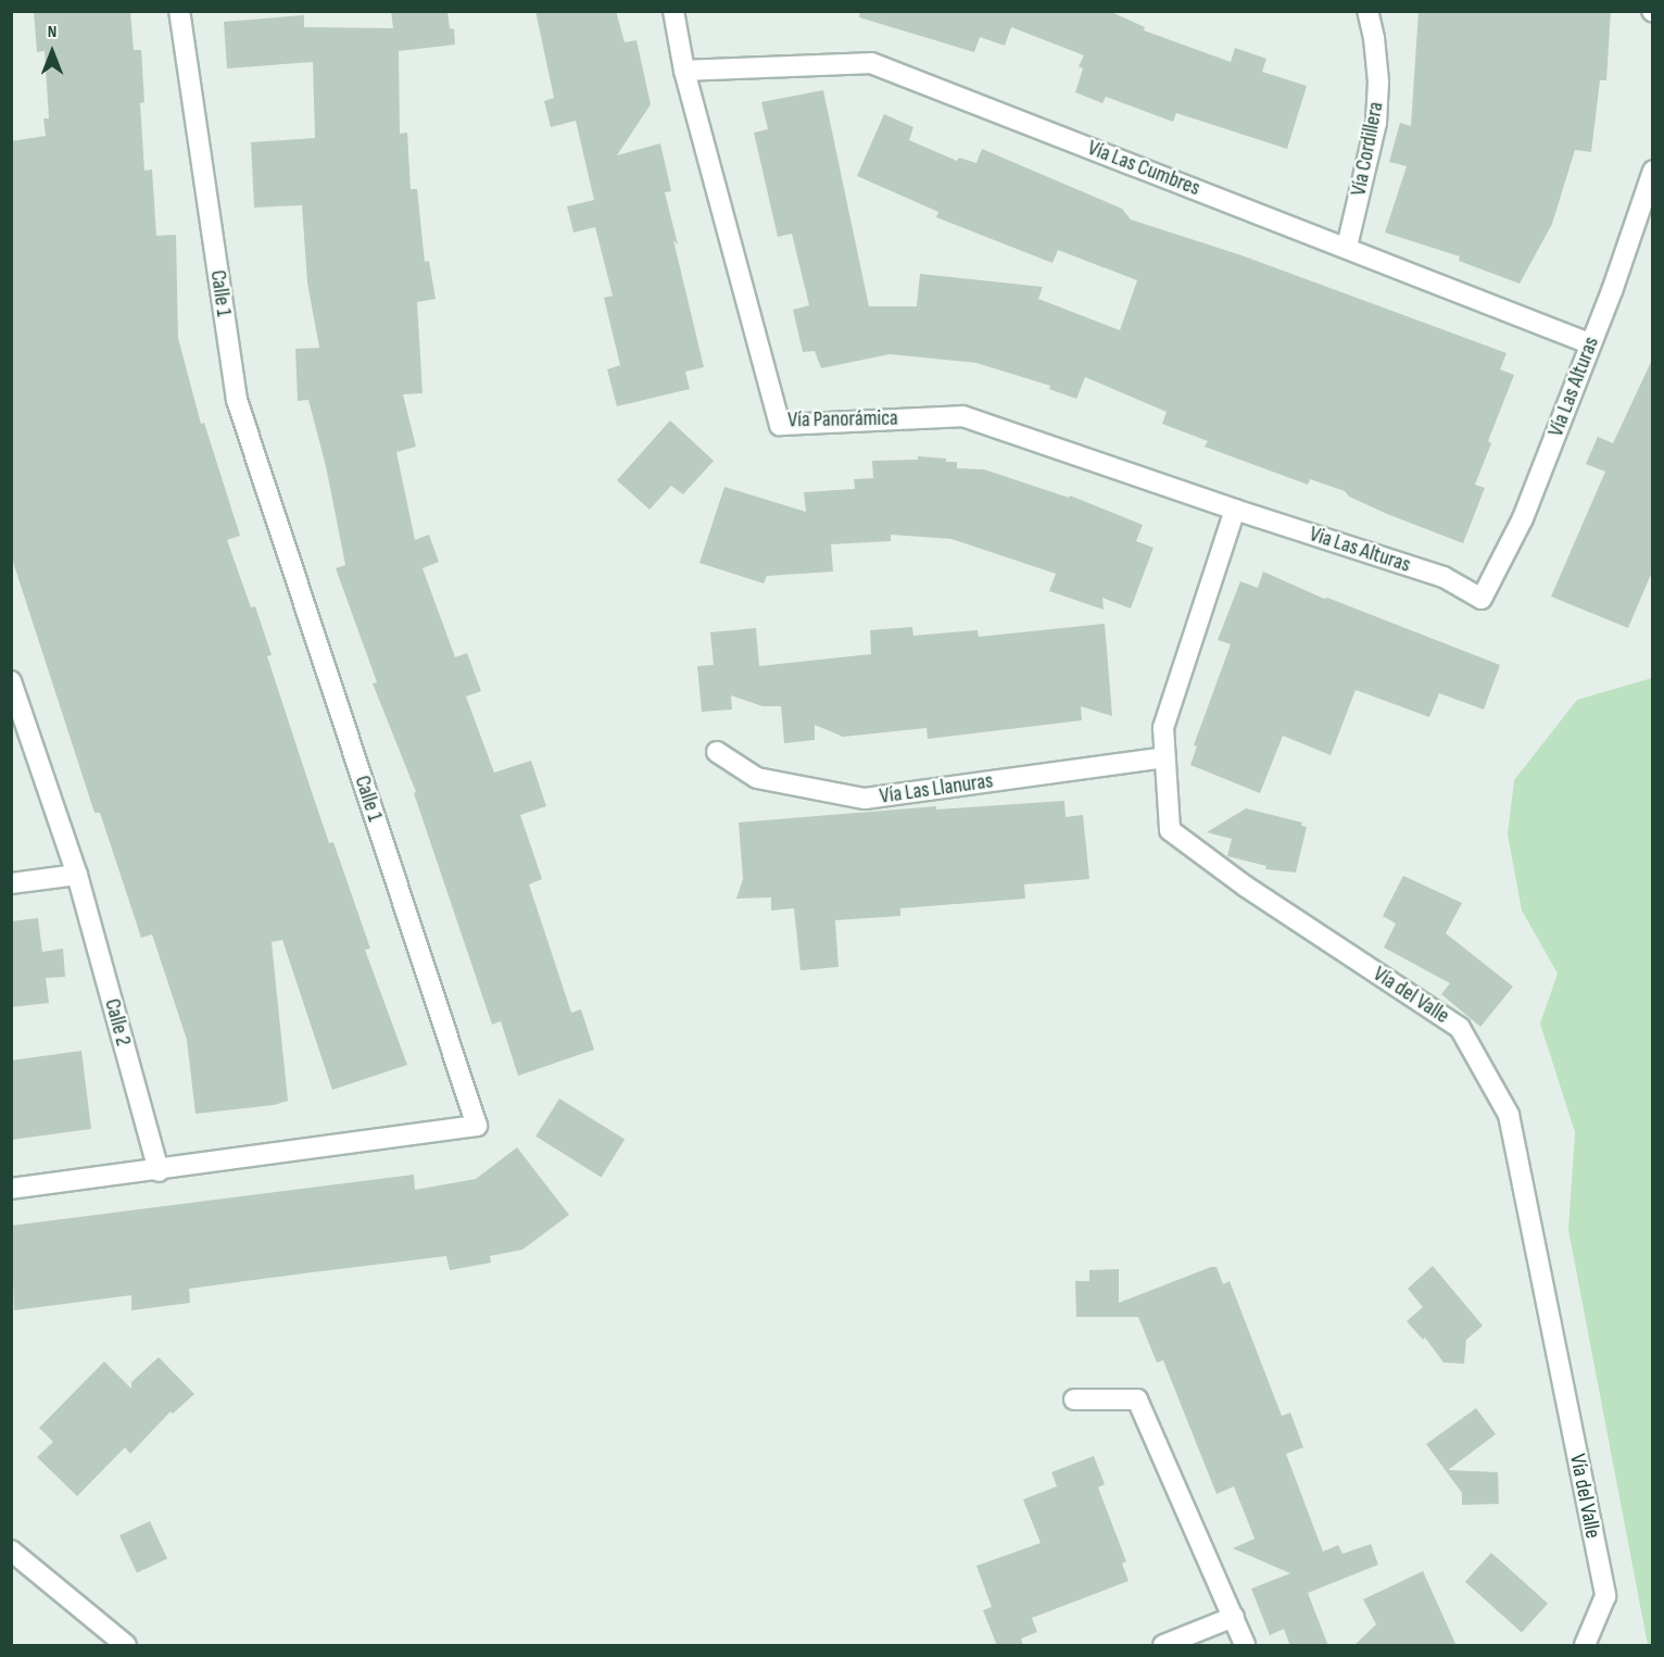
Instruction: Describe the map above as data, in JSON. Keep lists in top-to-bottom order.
{
  "streets": {
    "street": [
      "Vía Cordillera",
      "Vía Las Cumbres",
      "Calle 1",
      "Vía Las Alturas",
      "Vía Panorámica",
      "Via Las Alturas",
      "Vía Las Llanuras",
      "Vía del Valle",
      "Calle 2"
    ]
  },
  "crossings": [
    ["Vía Cordillera", "Vía Las Cumbres"],
    ["Vía Las Cumbres", "Vía Las Alturas"],
    ["Vía Las Cumbres", "Vía Panorámica"],
    ["Calle 1", "Calle 2"],
    ["Vía Las Alturas", "Via Las Alturas"],
    ["Vía Panorámica", "Via Las Alturas"],
    ["Vía Panorámica", "Vía del Valle"],
    ["Via Las Alturas", "Vía del Valle"],
    ["Vía Las Llanuras", "Vía del Valle"]
  ],
  "north": "top"
}
